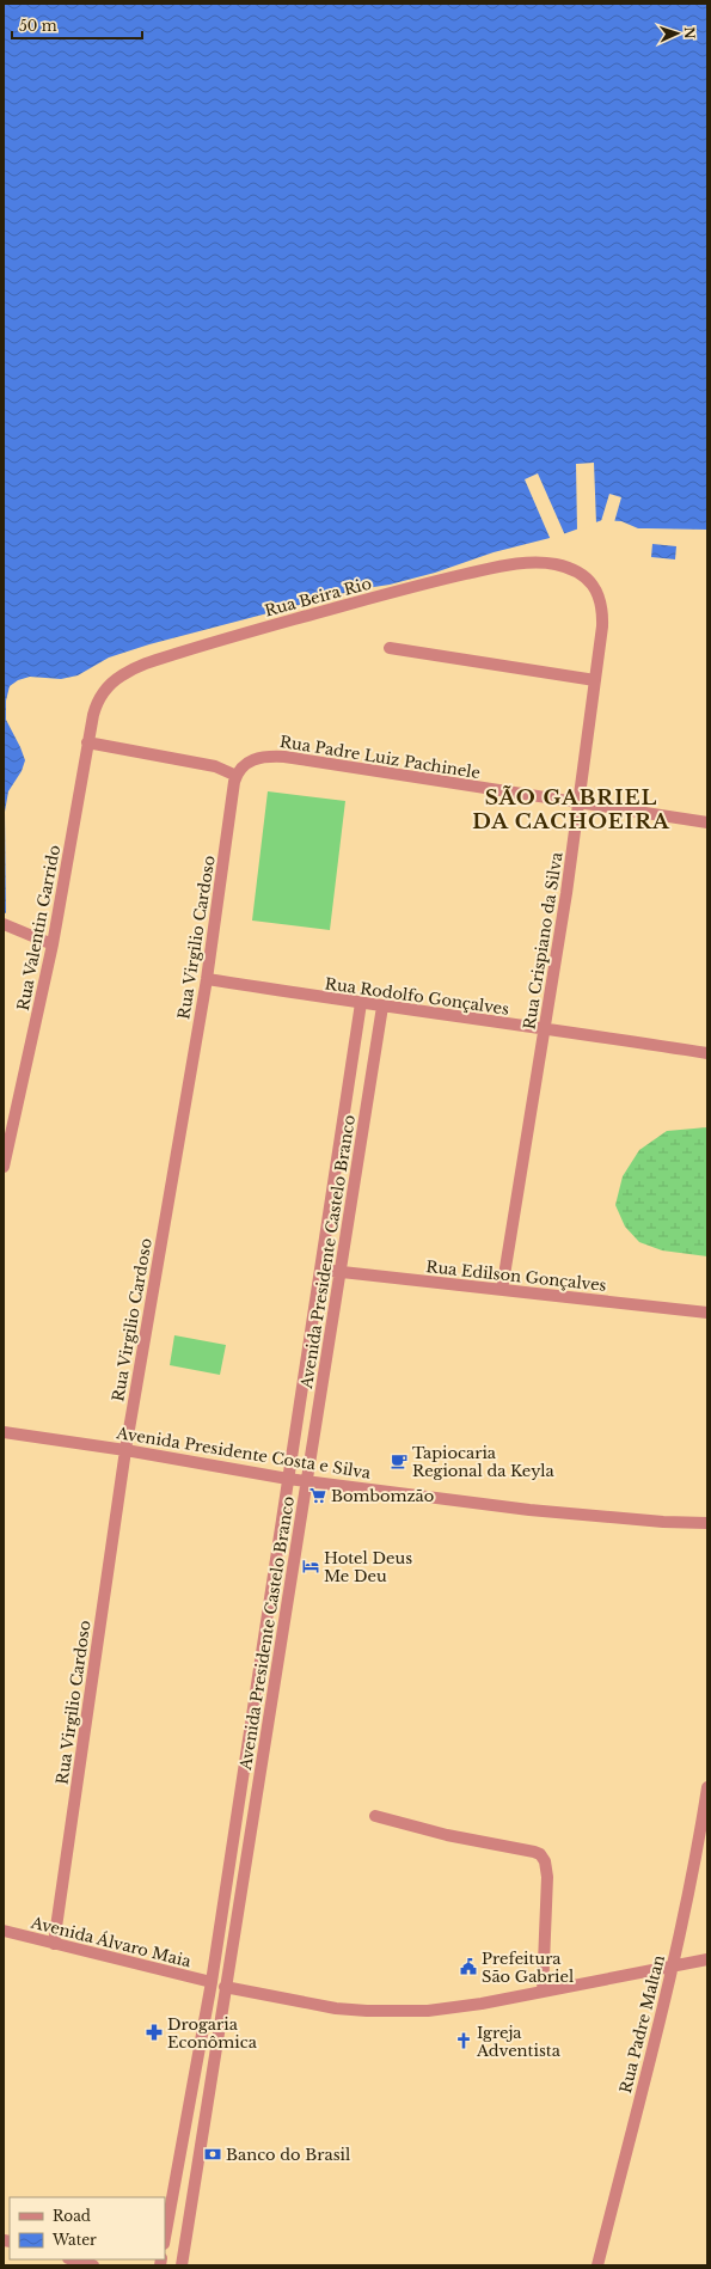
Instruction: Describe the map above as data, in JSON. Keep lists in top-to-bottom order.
{
  "streets": {
    "street": [
      "Rua Beira Rio",
      "Rua Padre Luiz Pachinele",
      "Rua Valentin Garrido",
      "Rua Virgilio Cardoso",
      "Rua Crispiano da Silva",
      "Rua Rodolfo Gonçalves",
      "Avenida Presidente Castelo Branco",
      "Rua Edilson Gonçalves",
      "Avenida Presidente Costa e Silva",
      "Avenida Álvaro Maia",
      "Rua Padre Maltan"
    ]
  },
  "crossings": [
    ["Rua Beira Rio", "Rua Valentin Garrido"],
    ["Rua Beira Rio", "Rua Crispiano da Silva"],
    ["Rua Padre Luiz Pachinele", "Rua Virgilio Cardoso"],
    ["Rua Padre Luiz Pachinele", "Rua Crispiano da Silva"],
    ["Rua Virgilio Cardoso", "Rua Rodolfo Gonçalves"],
    ["Rua Virgilio Cardoso", "Avenida Presidente Costa e Silva"],
    ["Rua Virgilio Cardoso", "Avenida Álvaro Maia"],
    ["Rua Crispiano da Silva", "Rua Rodolfo Gonçalves"],
    ["Rua Crispiano da Silva", "Rua Edilson Gonçalves"],
    ["Rua Rodolfo Gonçalves", "Avenida Presidente Castelo Branco"],
    ["Avenida Presidente Castelo Branco", "Rua Edilson Gonçalves"],
    ["Avenida Presidente Castelo Branco", "Avenida Presidente Costa e Silva"],
    ["Avenida Presidente Castelo Branco", "Avenida Álvaro Maia"]
  ],
  "districts": ["SÃO GABRIEL DA CACHOEIRA"],
  "places": {
    "cafe": ["Tapiocaria Regional da Keyla"],
    "supermarket": ["Bombomzão"],
    "hotel": ["Hotel Deus Me Deu"],
    "public building": ["Prefeitura São Gabriel"],
    "pharmacy": ["Drogaria Econômica"],
    "church": ["Igreja Adventista"],
    "bank": ["Banco do Brasil"]
  },
  "legend": ["Road", "Water"],
  "scale_bar": "50 m",
  "north": "right"
}
